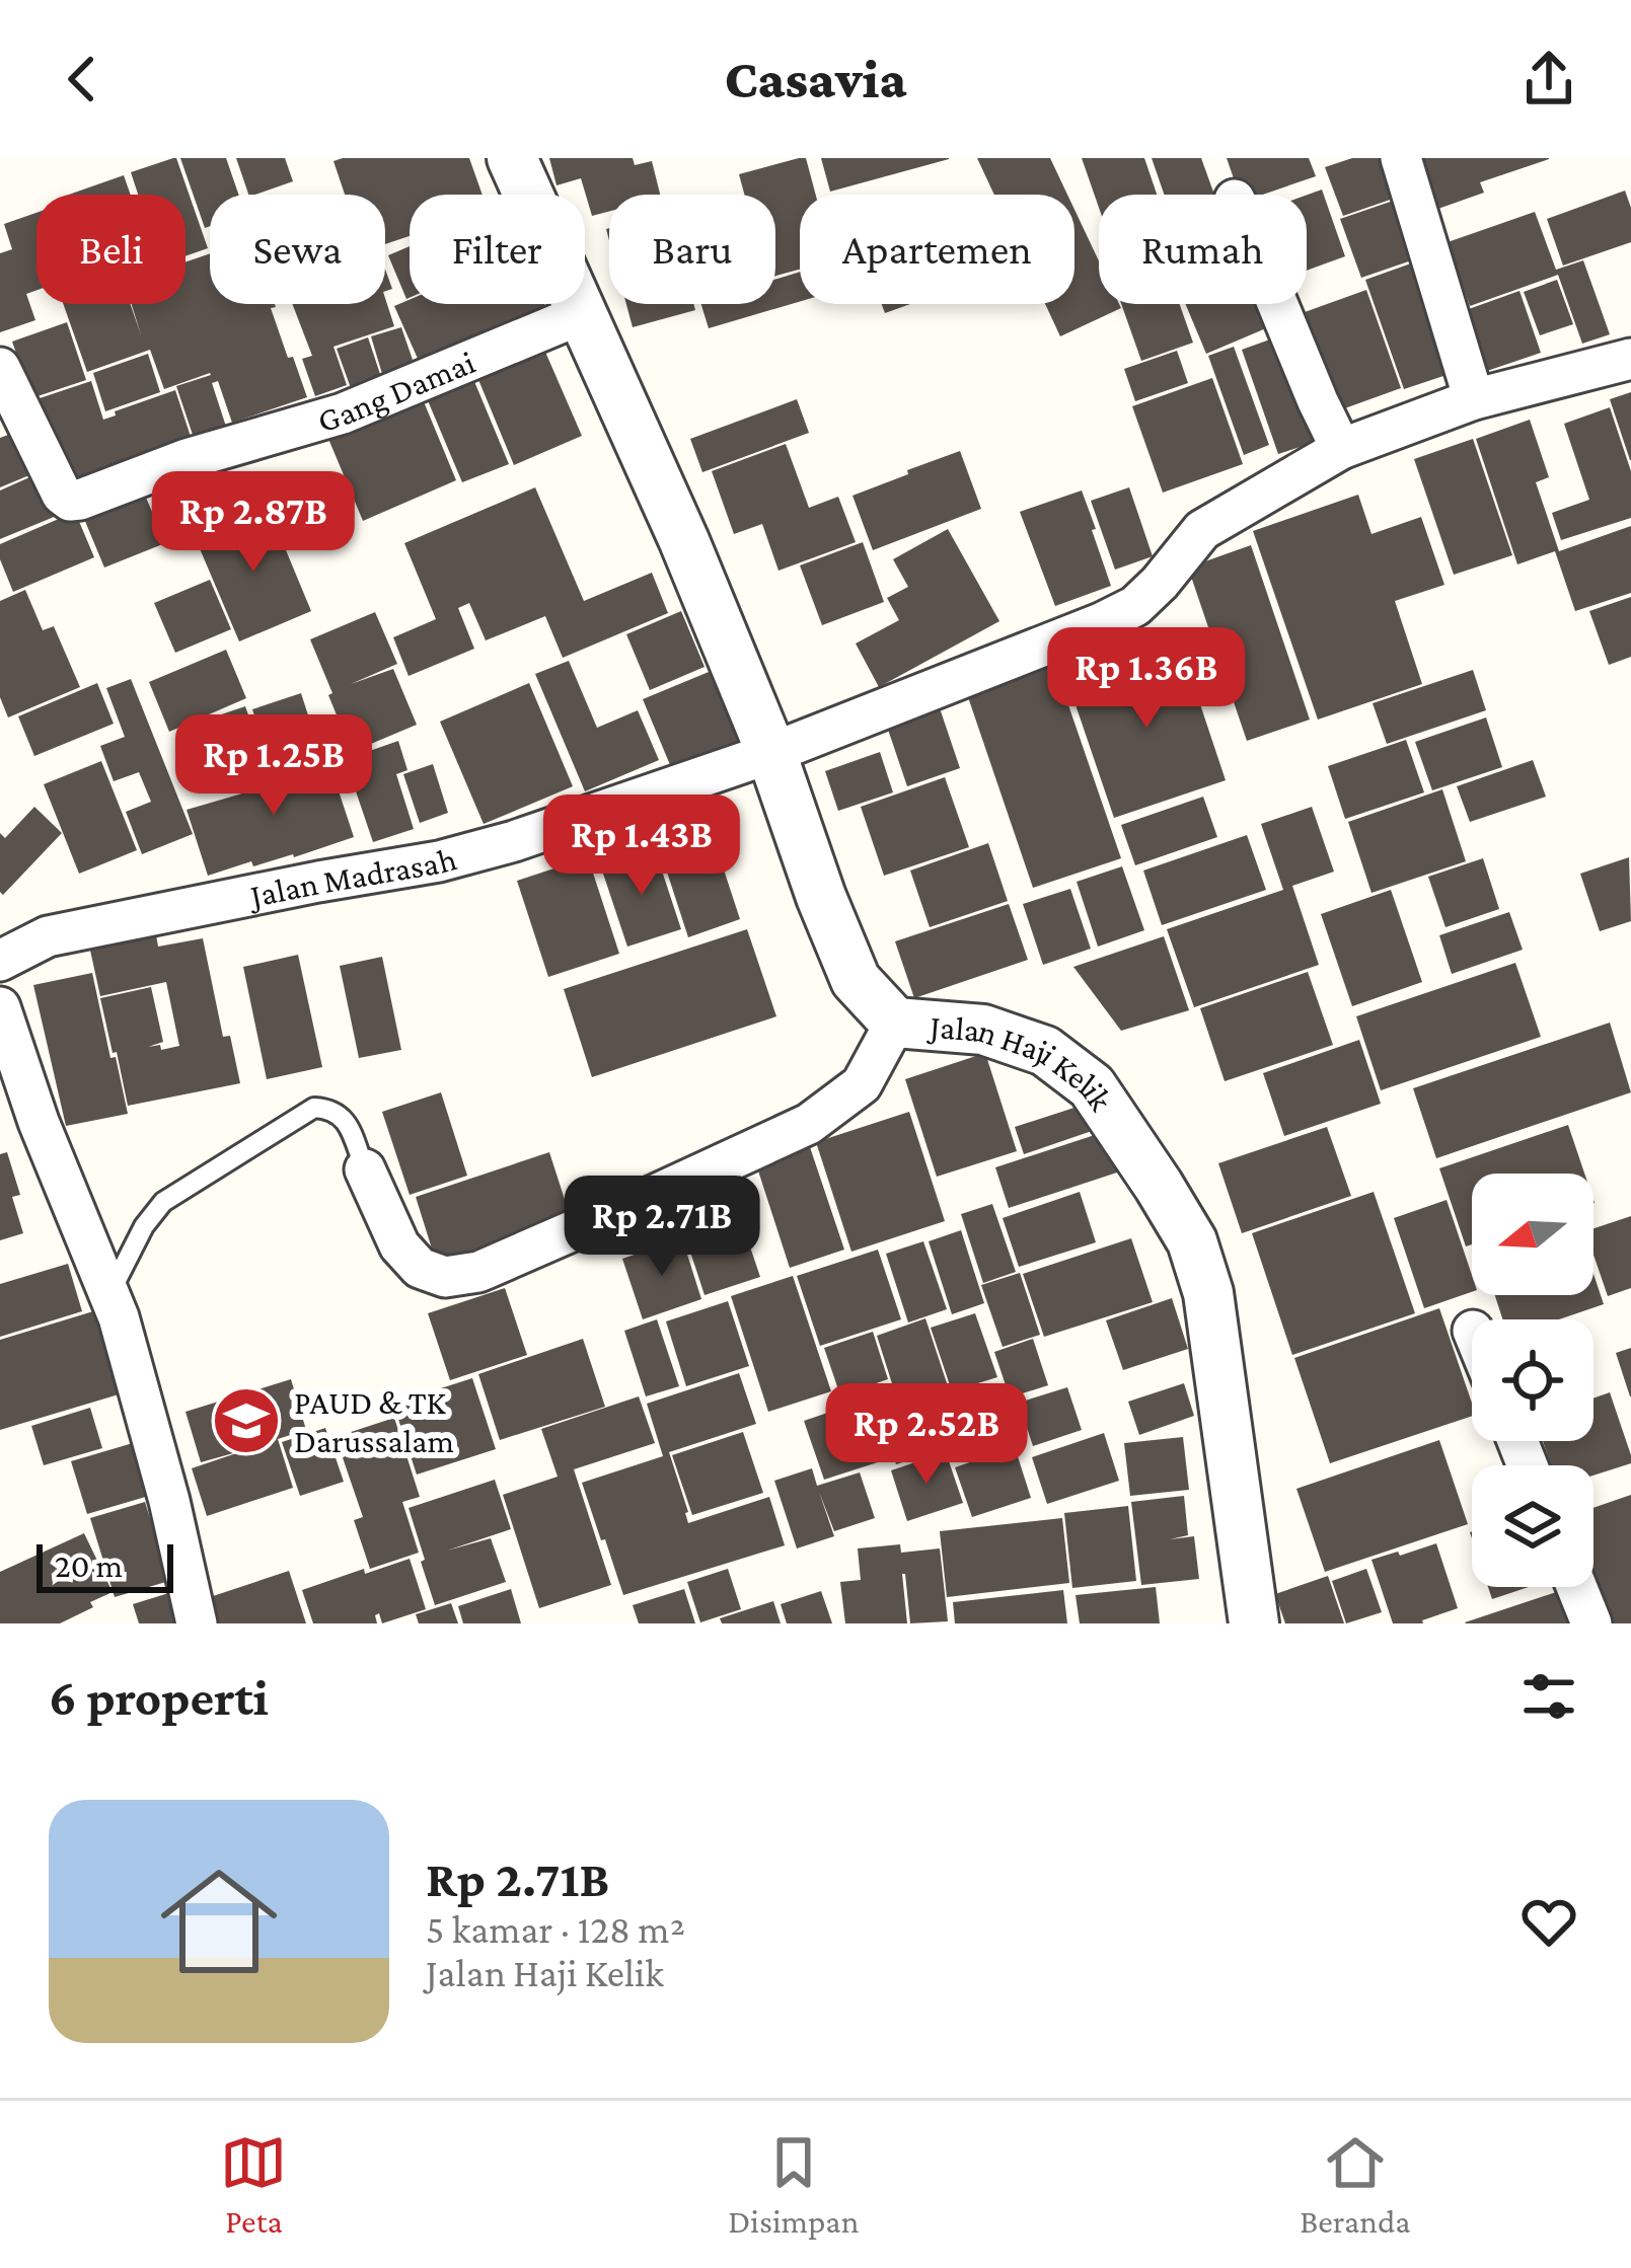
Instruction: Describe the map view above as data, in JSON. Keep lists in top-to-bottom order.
{
  "streets": {
    "street": ["Gang Damai", "Jalan Madrasah", "Jalan Haji Kelik"]
  },
  "crossings": [
    ["Gang Damai", "Jalan Haji Kelik"],
    ["Jalan Madrasah", "Jalan Haji Kelik"]
  ],
  "places": {
    "school or university": ["PAUD & TK Darussalam"]
  },
  "scale_bar": "20 m",
  "north": "left",
  "page": {
    "header": "Casavia",
    "chip": [
      "Beli",
      "Sewa",
      "Filter",
      "Baru",
      "Apartemen",
      "Rumah"
    ],
    "price": [
      "Rp 2.87B",
      "Rp 1.36B",
      "Rp 1.25B",
      "Rp 1.43B",
      "Rp 2.71B",
      "Rp 2.52B"
    ],
    "scale": "20 m",
    "heading": "6 properti",
    "list": [
      {
        "name": "Rp 2.71B",
        "note": "5 kamar · 128 m² · Jalan Haji Kelik"
      }
    ],
    "tabs": ["Peta", "Disimpan", "Beranda"]
  }
}
